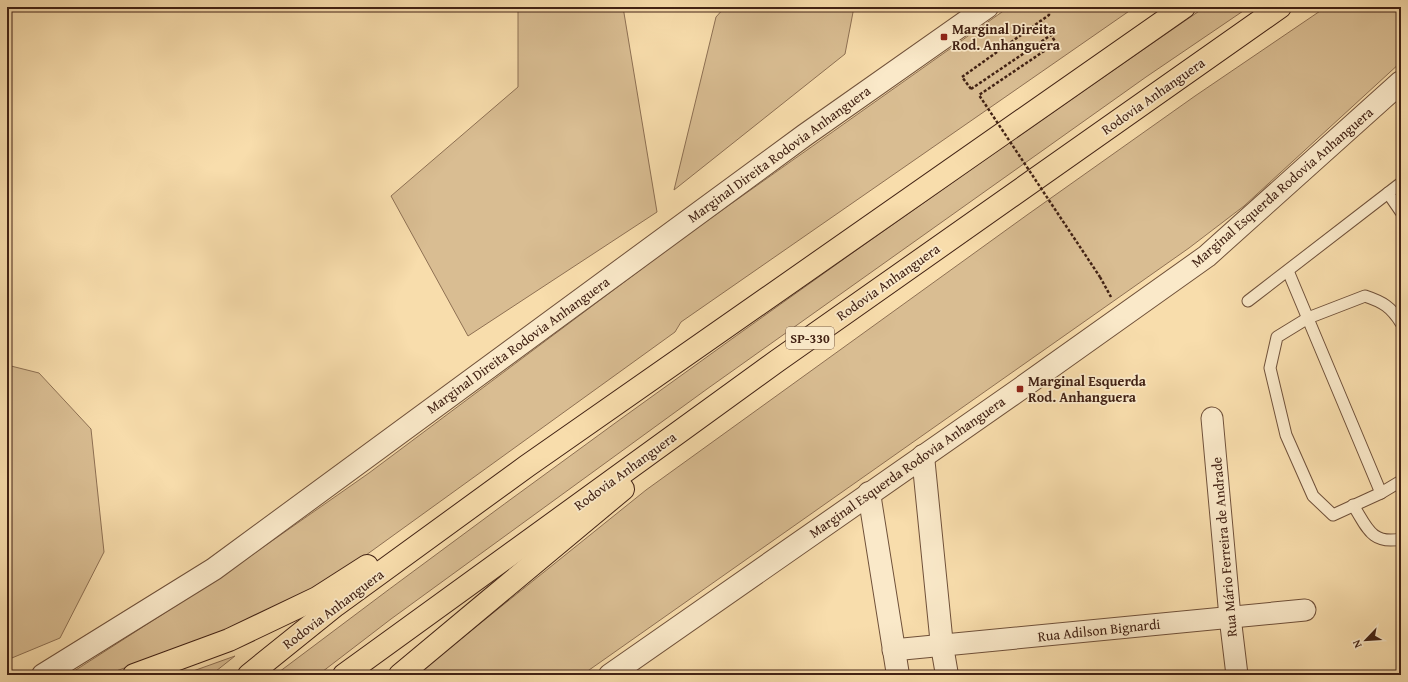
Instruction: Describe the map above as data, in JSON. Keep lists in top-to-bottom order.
{
  "streets": {
    "highway": ["Rodovia Anhanguera", "SP-330"],
    "street": [
      "Marginal Direita Rodovia Anhanguera",
      "Marginal Esquerda Rodovia Anhanguera",
      "Rua Mário Ferreira de Andrade",
      "Rua Adilson Bignardi"
    ]
  },
  "crossings": [
    ["Rua Mário Ferreira de Andrade", "Rua Adilson Bignardi"]
  ],
  "places": {
    "transit": ["Marginal Direita Rod. Anhanguera", "Marginal Esquerda Rod. Anhanguera"]
  },
  "north": "bottom left"
}
